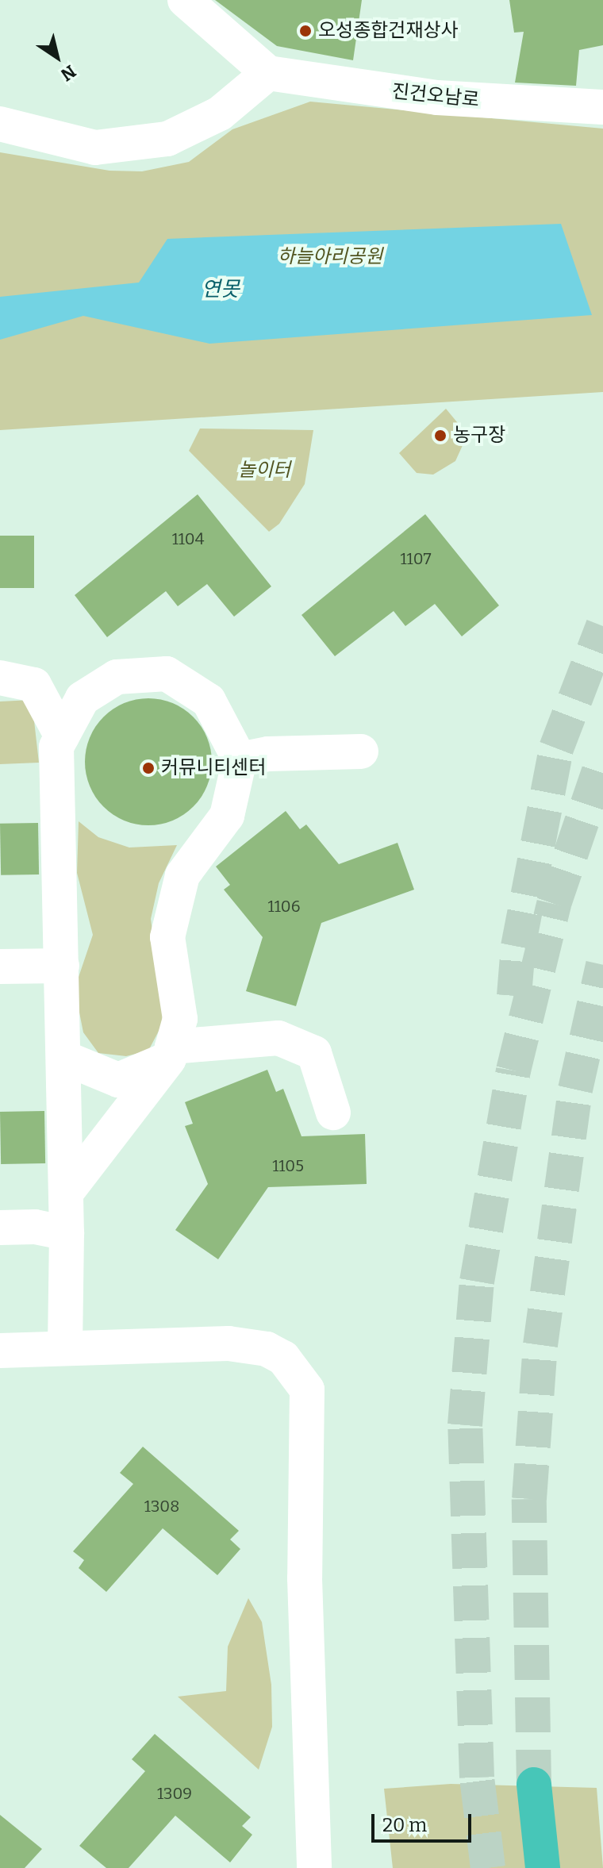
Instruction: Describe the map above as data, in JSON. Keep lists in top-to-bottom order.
{
  "streets": {
    "street": ["진건오남로"]
  },
  "water": ["연못"],
  "parks": ["하늘아리공원", "놀이터"],
  "places": ["오성종합건재상사", "농구장", "커뮤니티센터"],
  "house_numbers": [
    "1104",
    "1107",
    "1106",
    "1105",
    "1308",
    "1309"
  ],
  "scale_bar": "20 m",
  "north": "bottom right"
}
